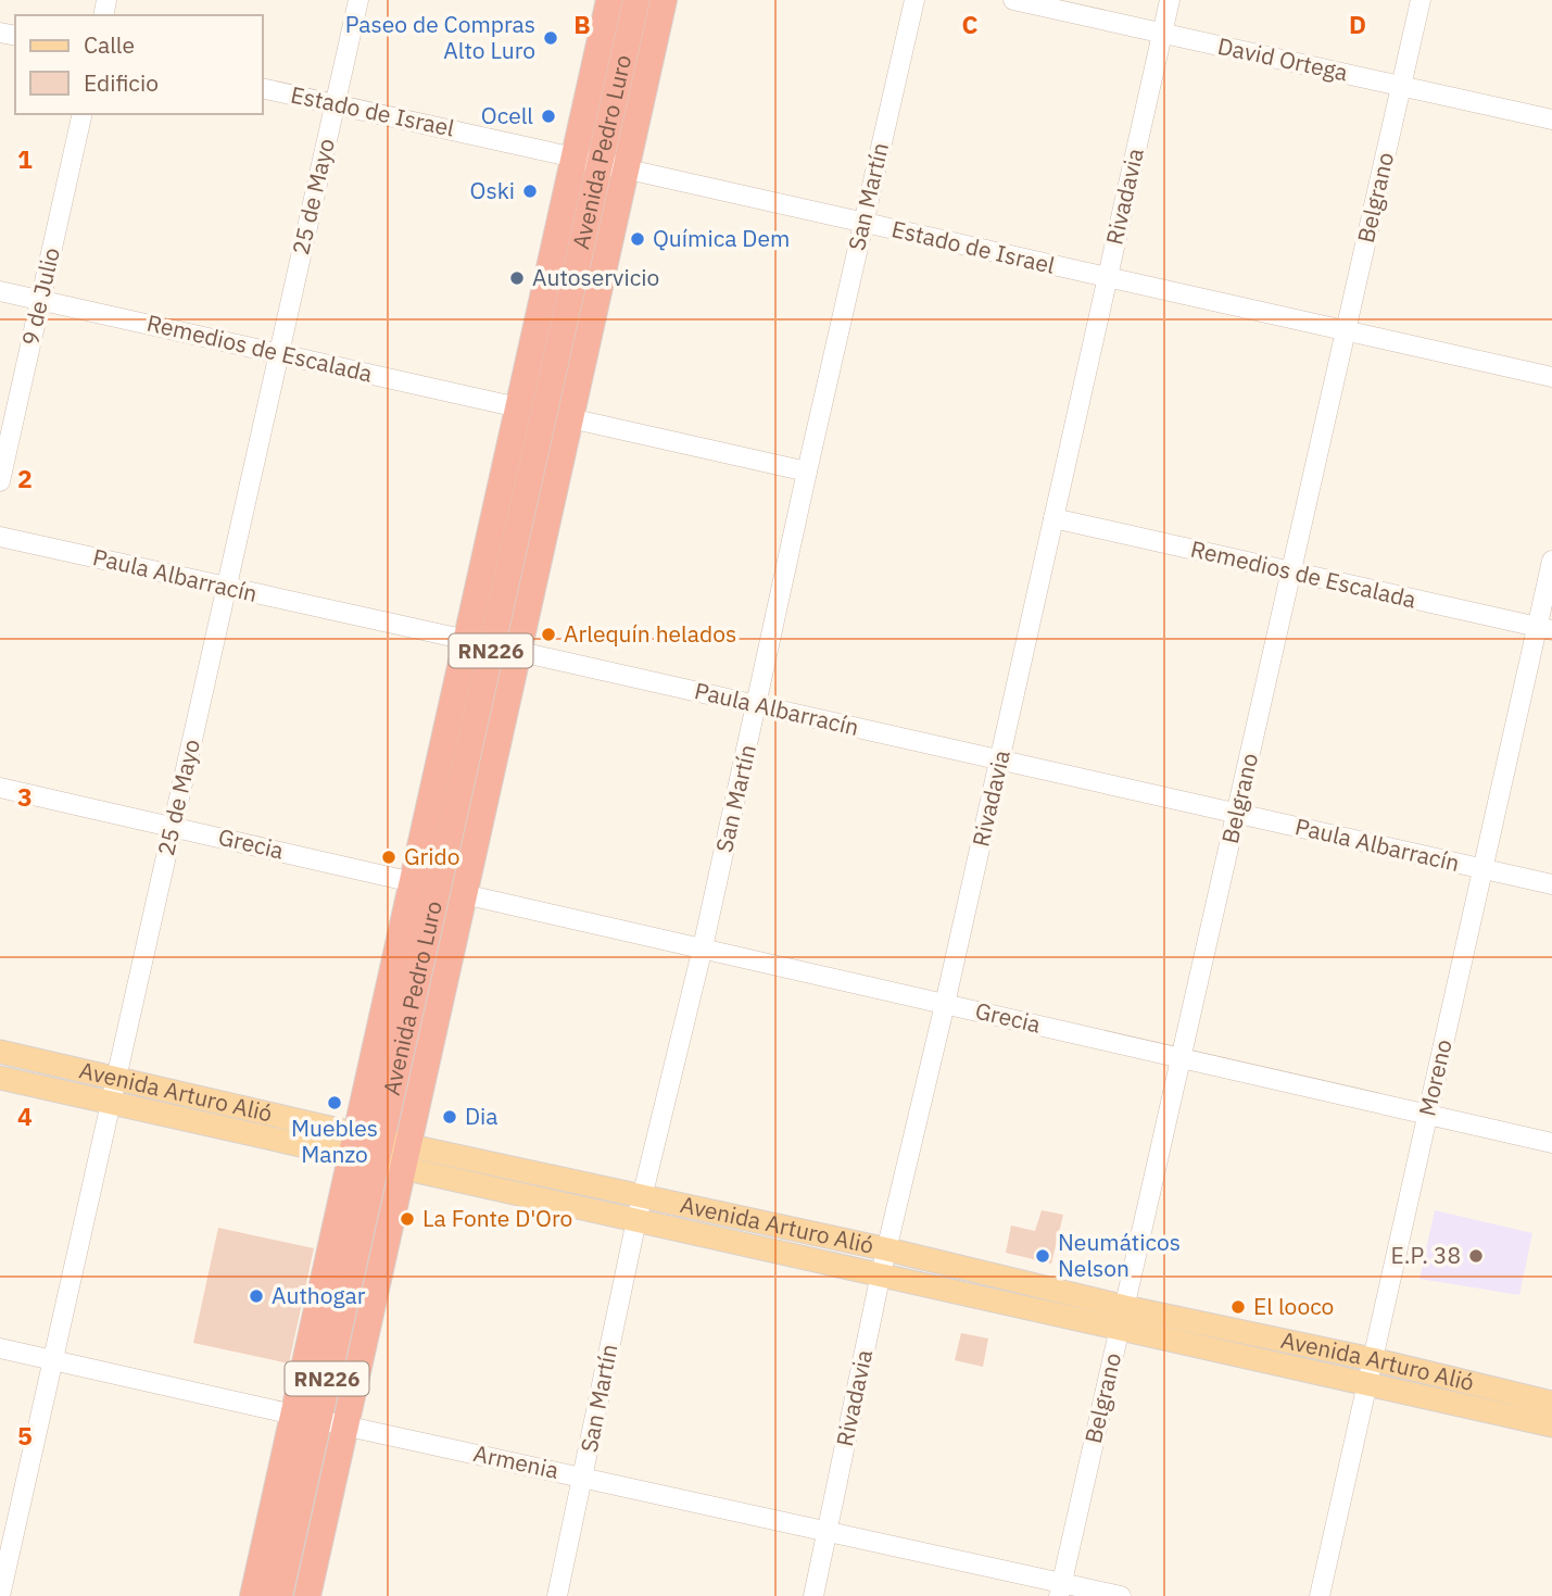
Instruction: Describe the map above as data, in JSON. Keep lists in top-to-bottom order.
{
  "streets": {
    "highway": ["Avenida Pedro Luro", "RN226"],
    "main road": ["Avenida Arturo Alió"],
    "street": [
      "David Ortega",
      "Estado de Israel",
      "25 de Mayo",
      "San Martín",
      "Rivadavia",
      "Belgrano",
      "9 de Julio",
      "Remedios de Escalada",
      "Paula Albarracín",
      "Grecia",
      "Moreno",
      "Armenia"
    ]
  },
  "crossings": [
    ["David Ortega", "Rivadavia"],
    ["David Ortega", "Belgrano"],
    ["Estado de Israel", "Avenida Pedro Luro"],
    ["Estado de Israel", "25 de Mayo"],
    ["Estado de Israel", "San Martín"],
    ["Estado de Israel", "Rivadavia"],
    ["Estado de Israel", "Belgrano"],
    ["Avenida Pedro Luro", "Remedios de Escalada"],
    ["Avenida Pedro Luro", "Paula Albarracín"],
    ["Avenida Pedro Luro", "Grecia"],
    ["Avenida Pedro Luro", "Avenida Arturo Alió"],
    ["Avenida Pedro Luro", "Armenia"],
    ["25 de Mayo", "Remedios de Escalada"],
    ["25 de Mayo", "Paula Albarracín"],
    ["25 de Mayo", "Grecia"],
    ["25 de Mayo", "Avenida Arturo Alió"],
    ["25 de Mayo", "Armenia"],
    ["San Martín", "Paula Albarracín"],
    ["San Martín", "Grecia"],
    ["San Martín", "Avenida Arturo Alió"],
    ["San Martín", "Armenia"],
    ["Rivadavia", "Remedios de Escalada"],
    ["Rivadavia", "Paula Albarracín"],
    ["Rivadavia", "Grecia"],
    ["Rivadavia", "Avenida Arturo Alió"],
    ["Rivadavia", "Armenia"],
    ["Belgrano", "Remedios de Escalada"],
    ["Belgrano", "Paula Albarracín"],
    ["Belgrano", "Grecia"],
    ["Belgrano", "Avenida Arturo Alió"],
    ["Belgrano", "Armenia"],
    ["9 de Julio", "Remedios de Escalada"],
    ["Remedios de Escalada", "Moreno"],
    ["Paula Albarracín", "Moreno"],
    ["Grecia", "Moreno"],
    ["Moreno", "Avenida Arturo Alió"]
  ],
  "places": [
    "Paseo de Compras Alto Luro",
    "Ocell",
    "Oski",
    "Química Dem",
    "Autoservicio",
    "Arlequín helados",
    "Grido",
    "Muebles Manzo",
    "Dia",
    "La Fonte D'Oro",
    "Neumáticos Nelson",
    "E.P. 38",
    "Authogar",
    "El looco"
  ],
  "legend": ["Calle", "Edificio"],
  "grid": {
    "columns": ["B", "C", "D"],
    "rows": [
      "1",
      "2",
      "3",
      "4",
      "5"
    ]
  }
}
